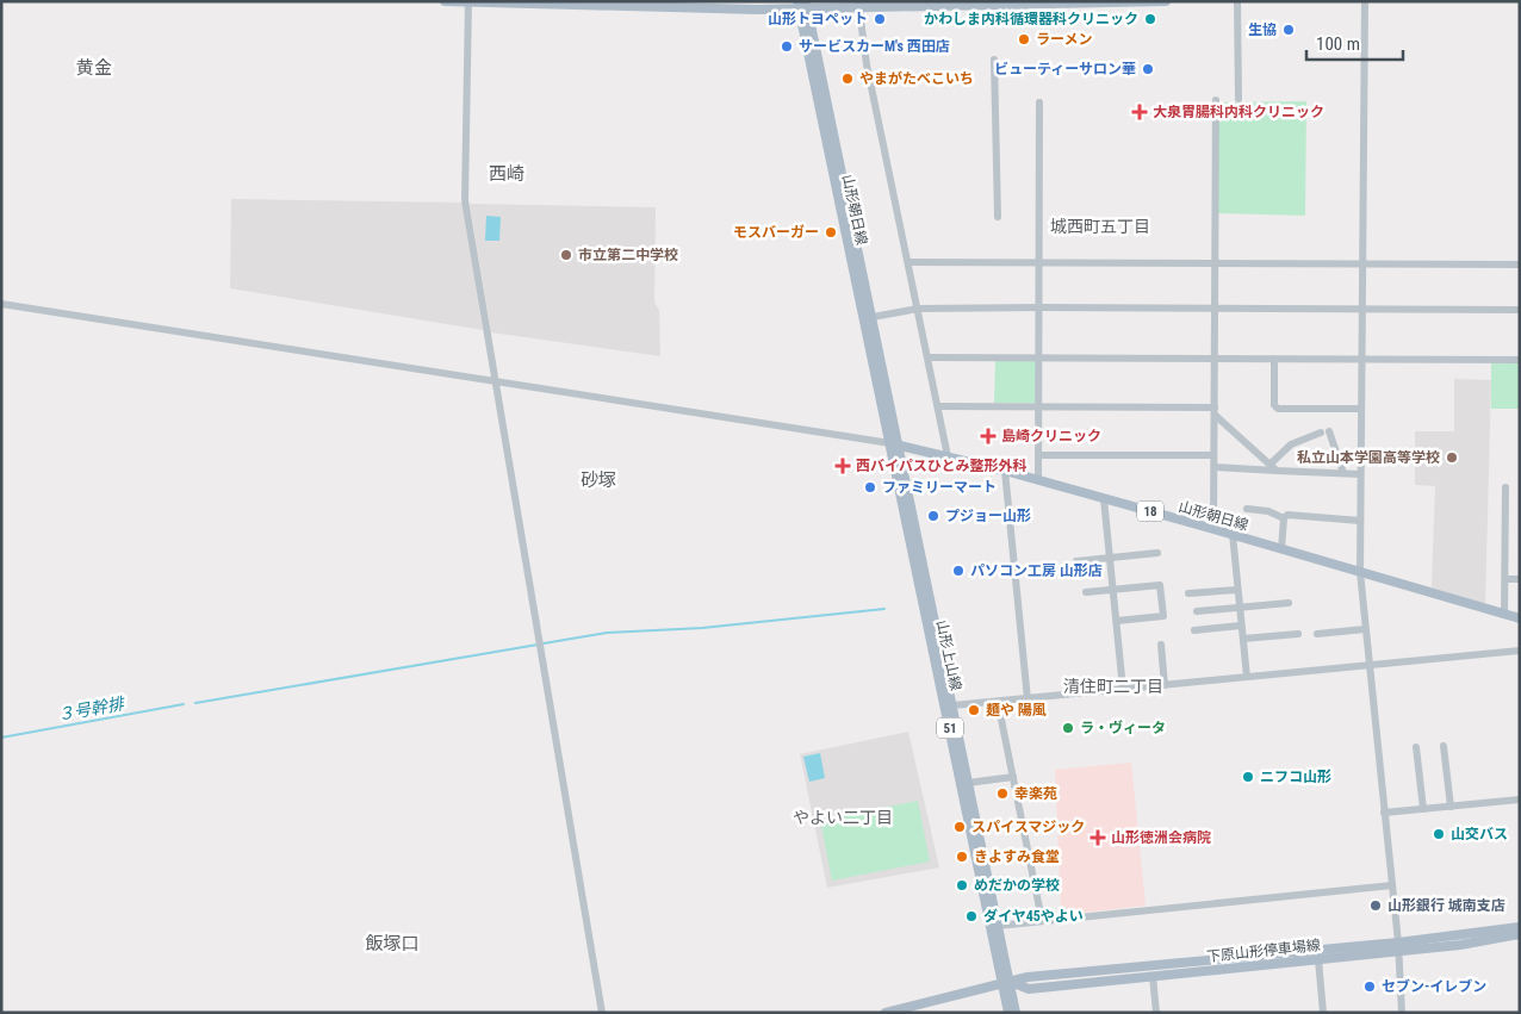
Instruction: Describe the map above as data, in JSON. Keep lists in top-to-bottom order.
{
  "streets": {
    "main road": [
      "山形朝日線",
      "18",
      "山形上山線",
      "51",
      "下原山形停車場線"
    ]
  },
  "crossings": [
    ["山形朝日線", "山形上山線"],
    ["山形上山線", "下原山形停車場線"]
  ],
  "districts": [
    "黄金",
    "西崎",
    "城西町五丁目",
    "砂塚",
    "清住町二丁目",
    "やよい二丁目",
    "飯塚口"
  ],
  "water": ["３号幹排"],
  "places": {
    "other": [
      "山形トヨペット",
      "かわしま内科循環器科クリニック",
      "生協",
      "ラーメン",
      "サービスカーM's 西田店",
      "ビューティーサロン華",
      "やまがたべこいち",
      "モスバーガー",
      "市立第二中学校",
      "私立山本学園高等学校",
      "ファミリーマート",
      "プジョー山形",
      "パソコン工房 山形店",
      "麺や 陽風",
      "ラ・ヴィータ",
      "ニフコ山形",
      "幸楽苑",
      "スパイスマジック",
      "山交バス",
      "きよすみ食堂",
      "めだかの学校",
      "山形銀行 城南支店",
      "ダイヤ45やよい",
      "セブン-イレブン"
    ],
    "health": [
      "大泉胃腸科内科クリニック",
      "島崎クリニック",
      "西バイパスひとみ整形外科",
      "山形徳洲会病院"
    ]
  },
  "scale_bar": "100 m"
}
